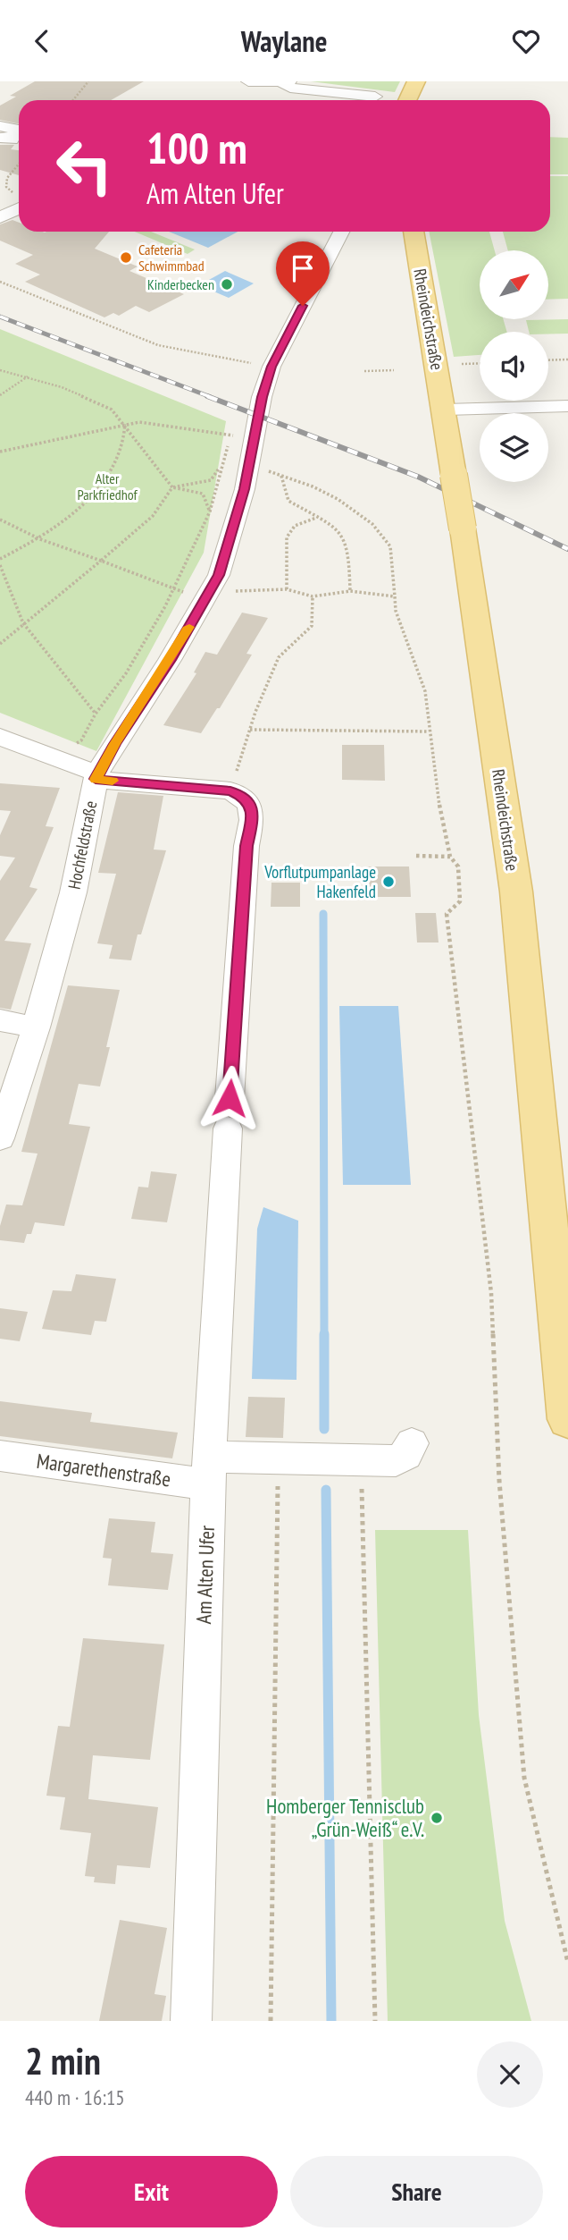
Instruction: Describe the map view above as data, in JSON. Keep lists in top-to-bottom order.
{
  "streets": {
    "main road": ["Rheindeichstraße"],
    "street": ["Hochfeldstraße", "Margarethenstraße", "Am Alten Ufer"]
  },
  "crossings": [
    ["Margarethenstraße", "Am Alten Ufer"]
  ],
  "parks": ["Alter Parkfriedhof"],
  "places": [
    "Cafeteria Schwimmbad",
    "Kinderbecken",
    "Vorflutpumpanlage Hakenfeld",
    "Homberger Tennisclub „Grün-Weiß“ e.V."
  ],
  "north": "top right",
  "page": {
    "header": "Waylane",
    "turn": ["100 m", "Am Alten Ufer"],
    "heading": ["2 min", "440 m · 16:15"],
    "buttons": ["Exit", "Share"]
  }
}
